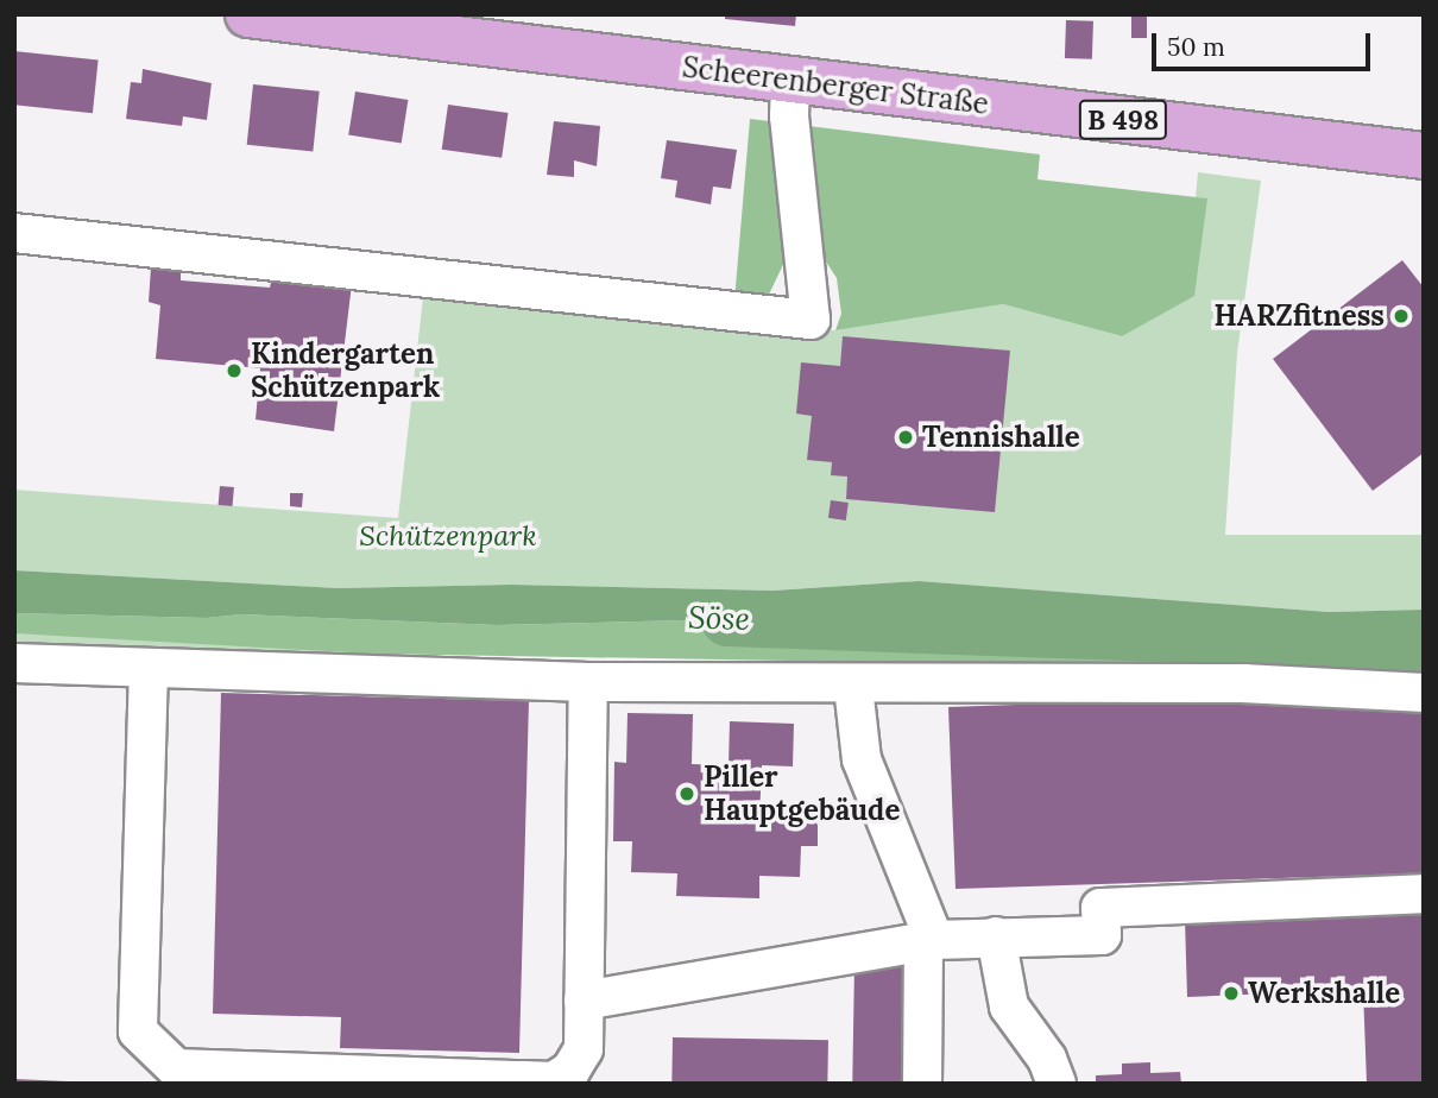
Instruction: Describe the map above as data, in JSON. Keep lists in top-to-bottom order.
{
  "streets": {
    "main road": ["Scheerenberger Straße", "B 498"]
  },
  "water": ["Söse"],
  "parks": ["Schützenpark"],
  "places": [
    "HARZfitness",
    "Kindergarten Schützenpark",
    "Tennishalle",
    "Piller Hauptgebäude",
    "Werkshalle"
  ],
  "scale_bar": "50 m"
}
